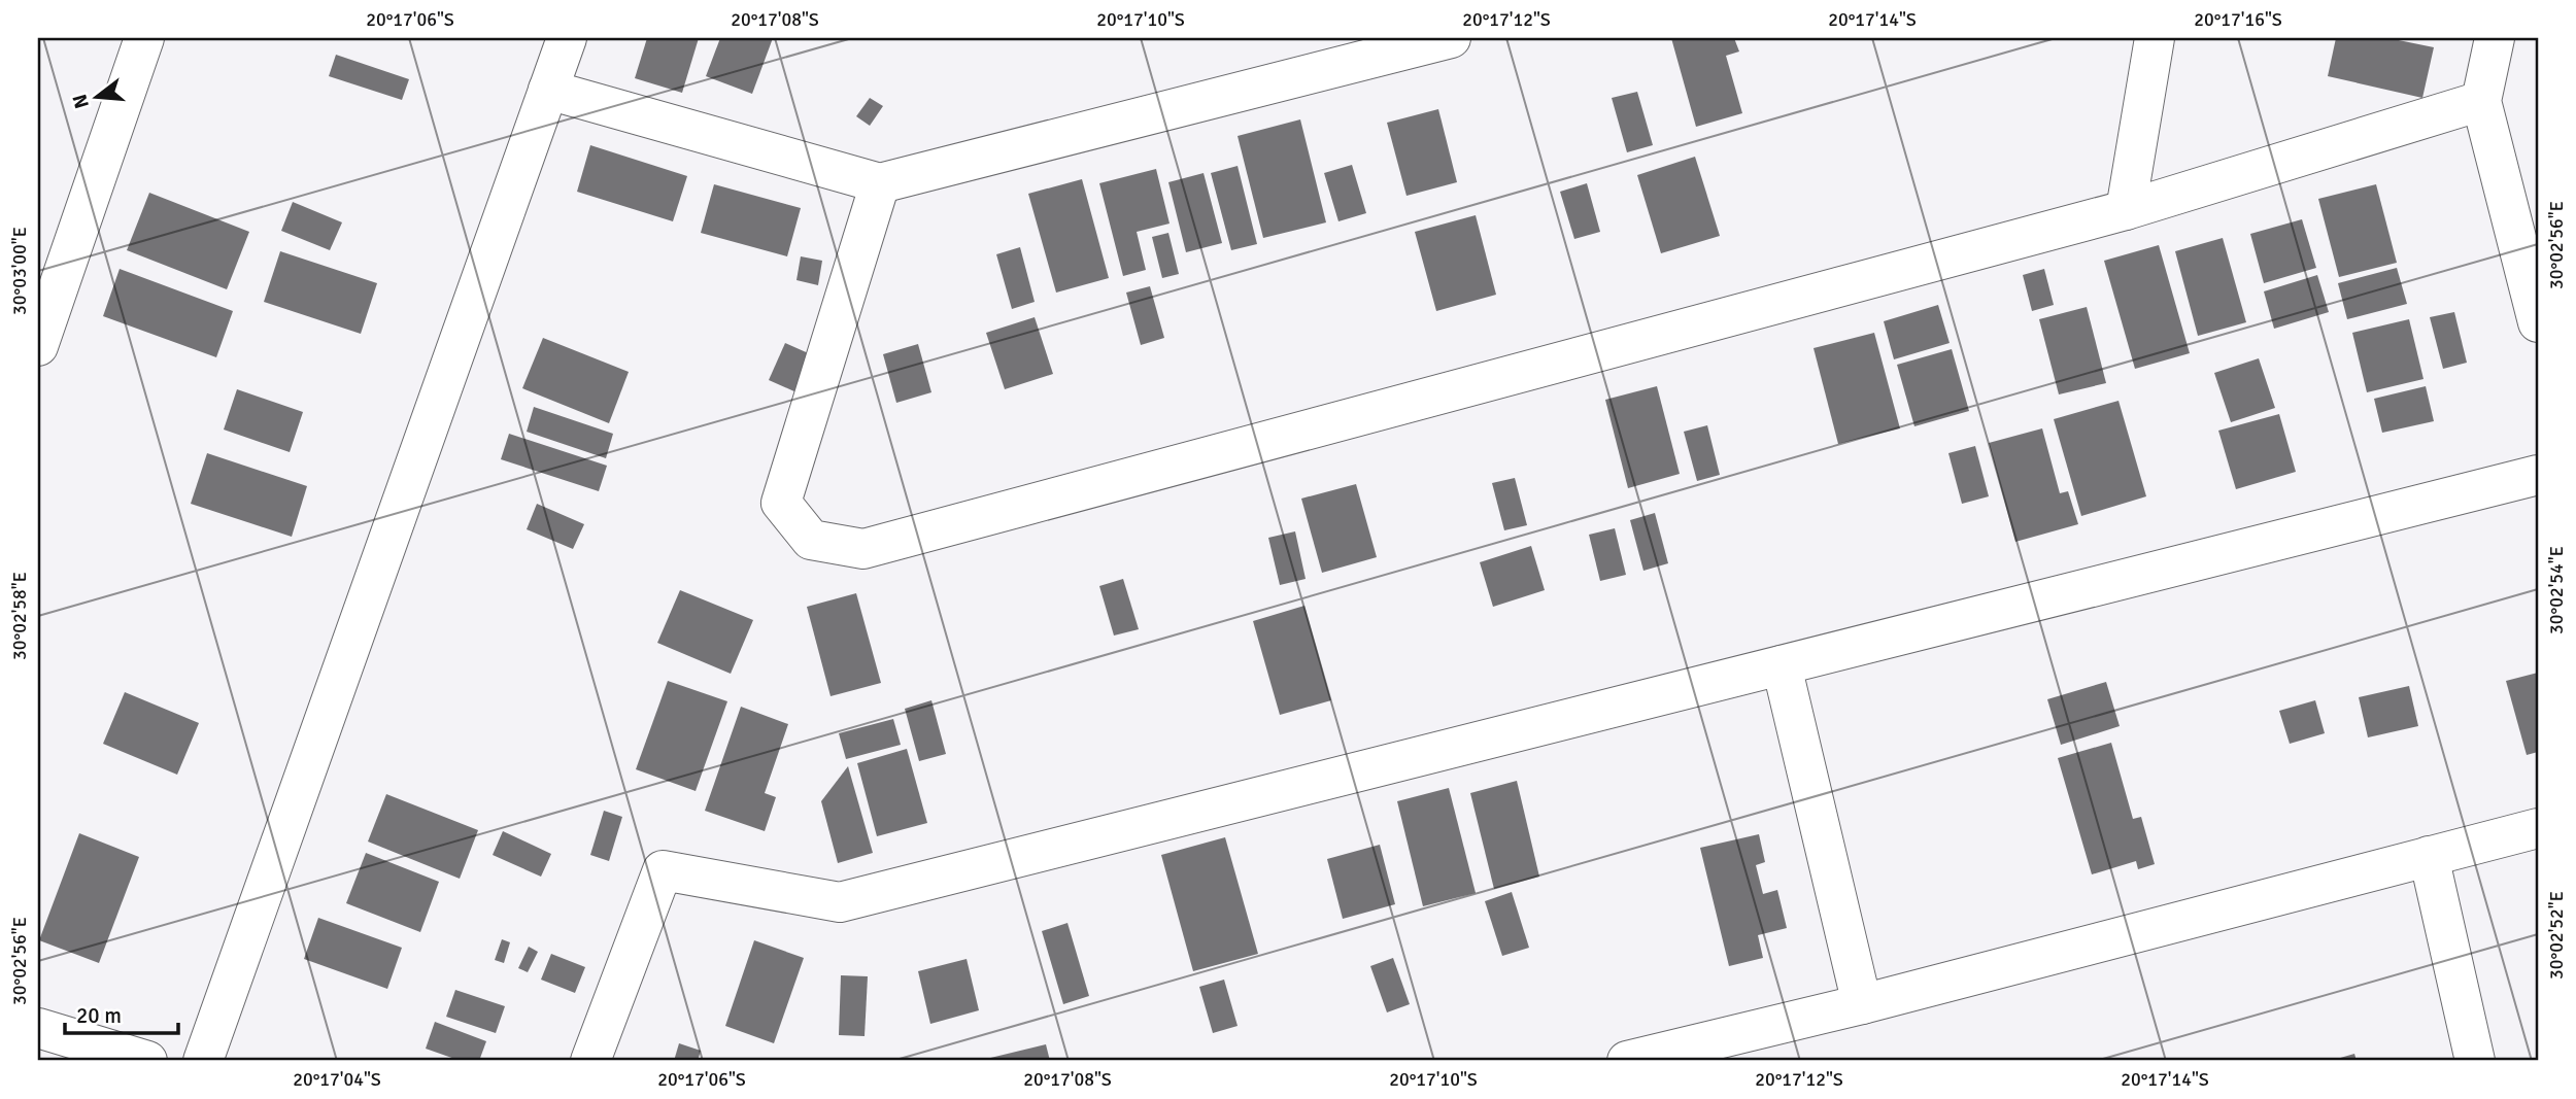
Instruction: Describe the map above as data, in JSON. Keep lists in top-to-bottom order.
{
  "scale_bar": "20 m",
  "north": "left",
  "coordinates": [
    "20°17'06\"S",
    "20°17'08\"S",
    "20°17'10\"S",
    "20°17'12\"S",
    "20°17'14\"S",
    "20°17'16\"S",
    "30°02'56\"E",
    "30°03'00\"E",
    "30°02'54\"E",
    "30°02'58\"E",
    "30°02'52\"E",
    "20°17'04\"S"
  ]
}
